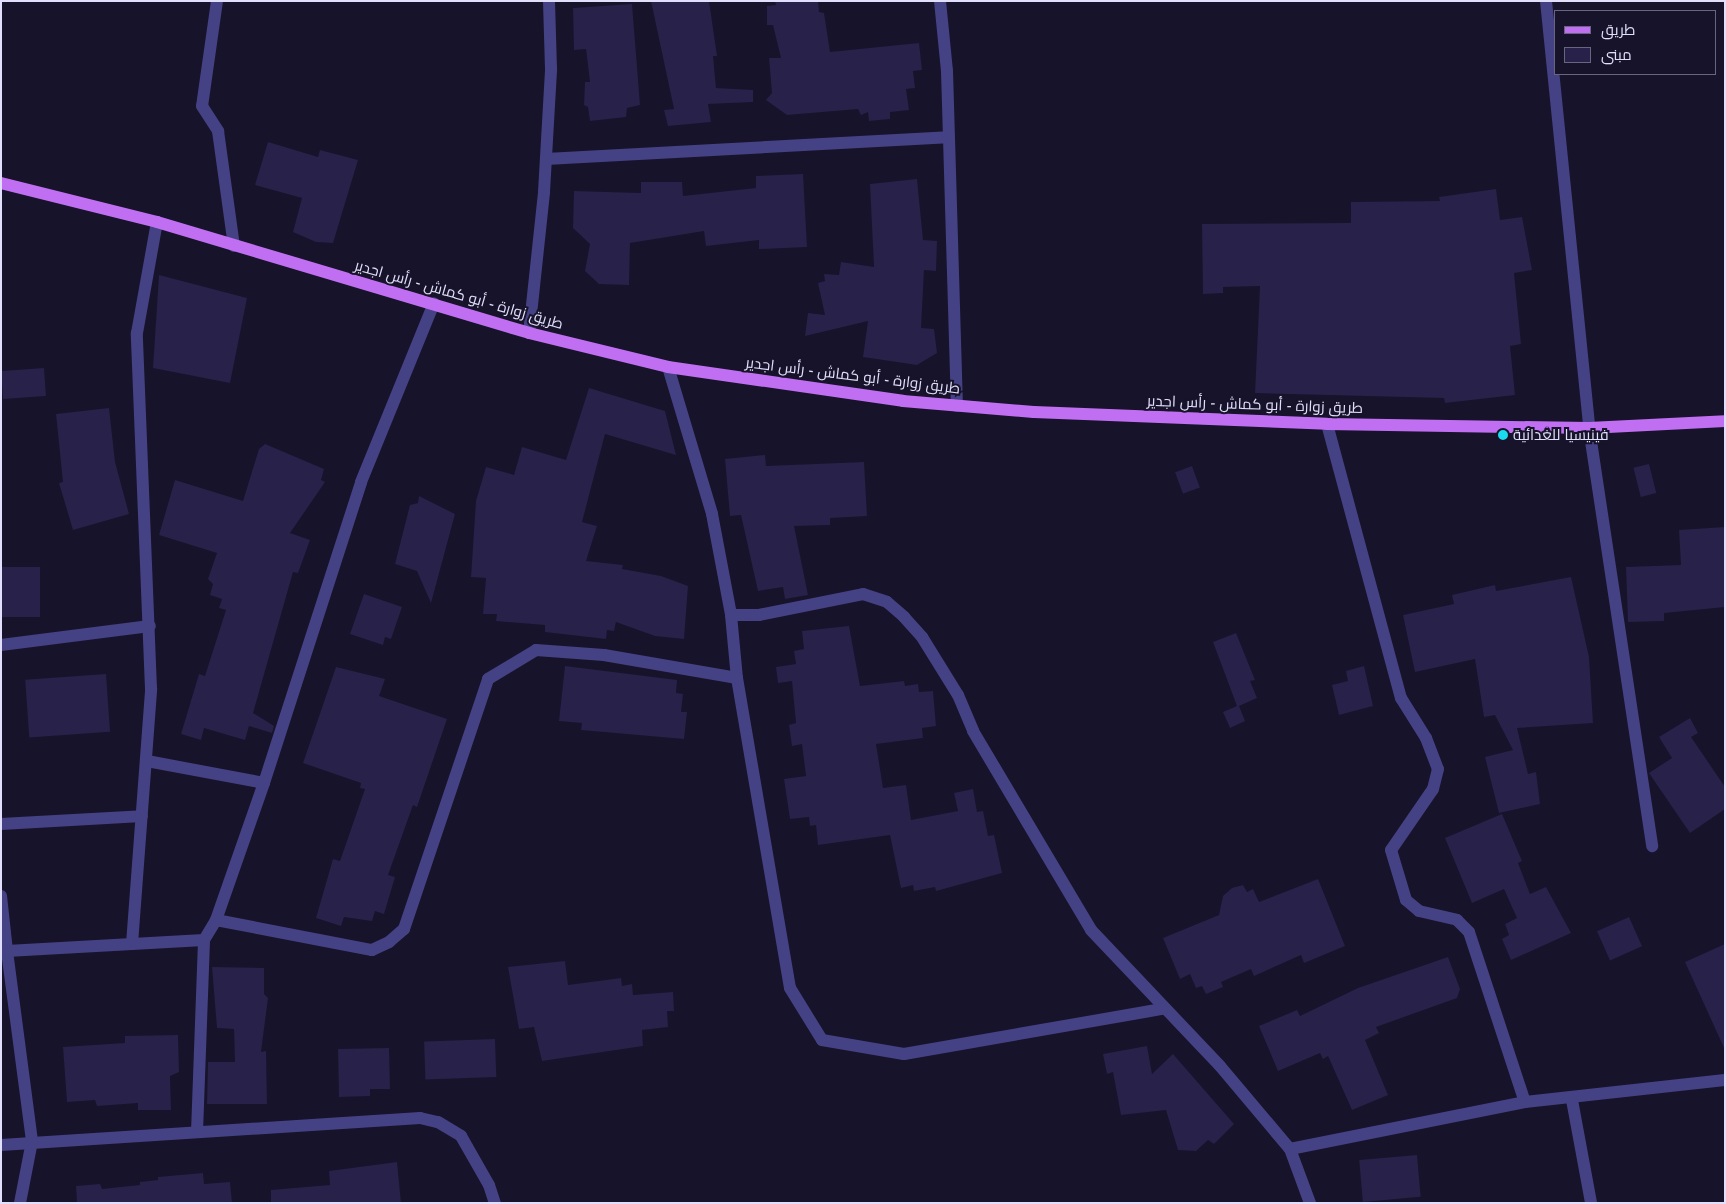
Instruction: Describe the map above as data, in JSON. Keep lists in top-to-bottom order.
{
  "streets": {
    "main road": ["طريق زوارة - أبو كماش - رأس اجدير"]
  },
  "places": ["فينيسيا للغدائية"],
  "legend": ["طريق", "مبنى"]
}
